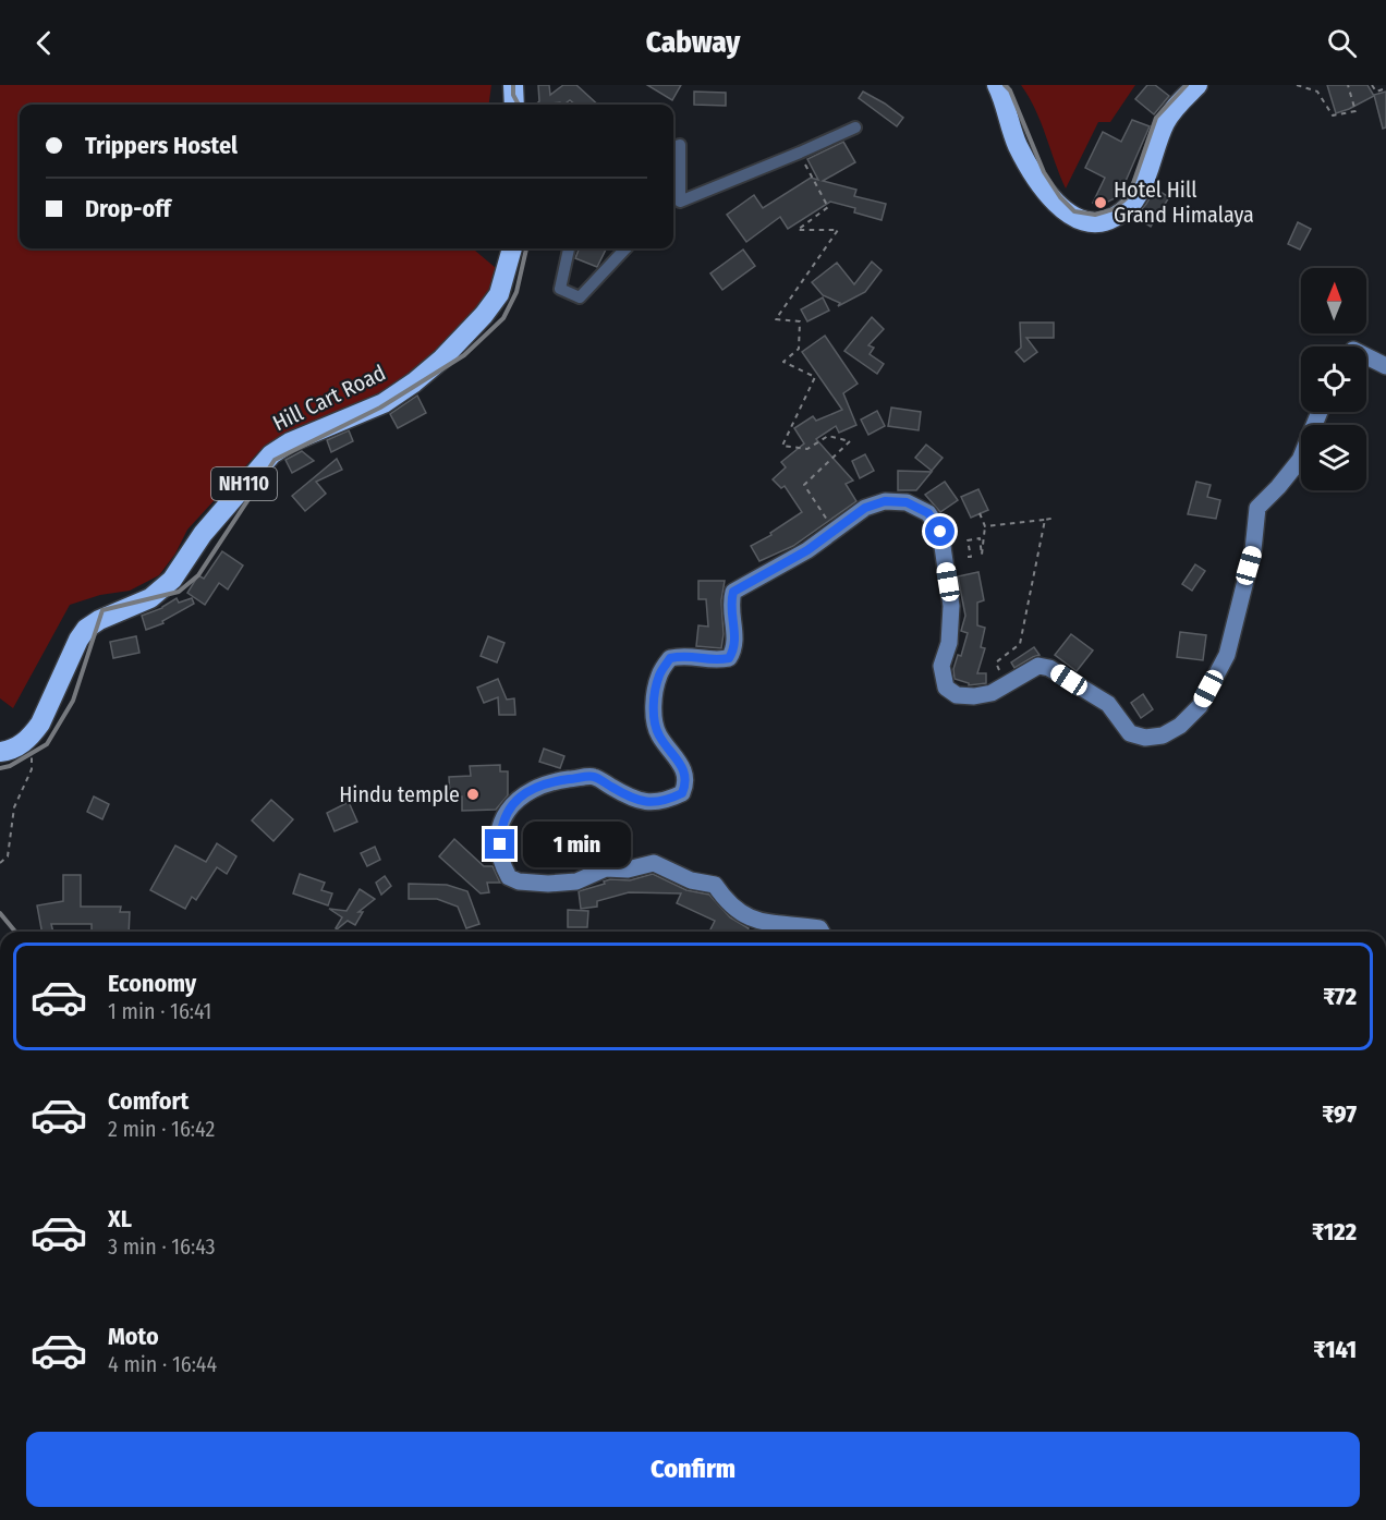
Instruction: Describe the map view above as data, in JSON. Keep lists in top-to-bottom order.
{
  "streets": {
    "highway": ["Hill Cart Road", "NH110"]
  },
  "places": ["Hotel Hill Grand Himalaya", "Hindu temple"],
  "north": "top",
  "page": {
    "header": "Cabway",
    "banner": ["Trippers Hostel", "Drop-off"],
    "bubble": "1 min",
    "list": [
      {
        "name": "Economy",
        "note": "1 min · 16:41",
        "value": "₹72"
      },
      {
        "name": "Comfort",
        "note": "2 min · 16:42",
        "value": "₹97"
      },
      {
        "name": "XL",
        "note": "3 min · 16:43",
        "value": "₹122"
      },
      {
        "name": "Moto",
        "note": "4 min · 16:44",
        "value": "₹141"
      }
    ],
    "buttons": "Confirm"
  }
}
